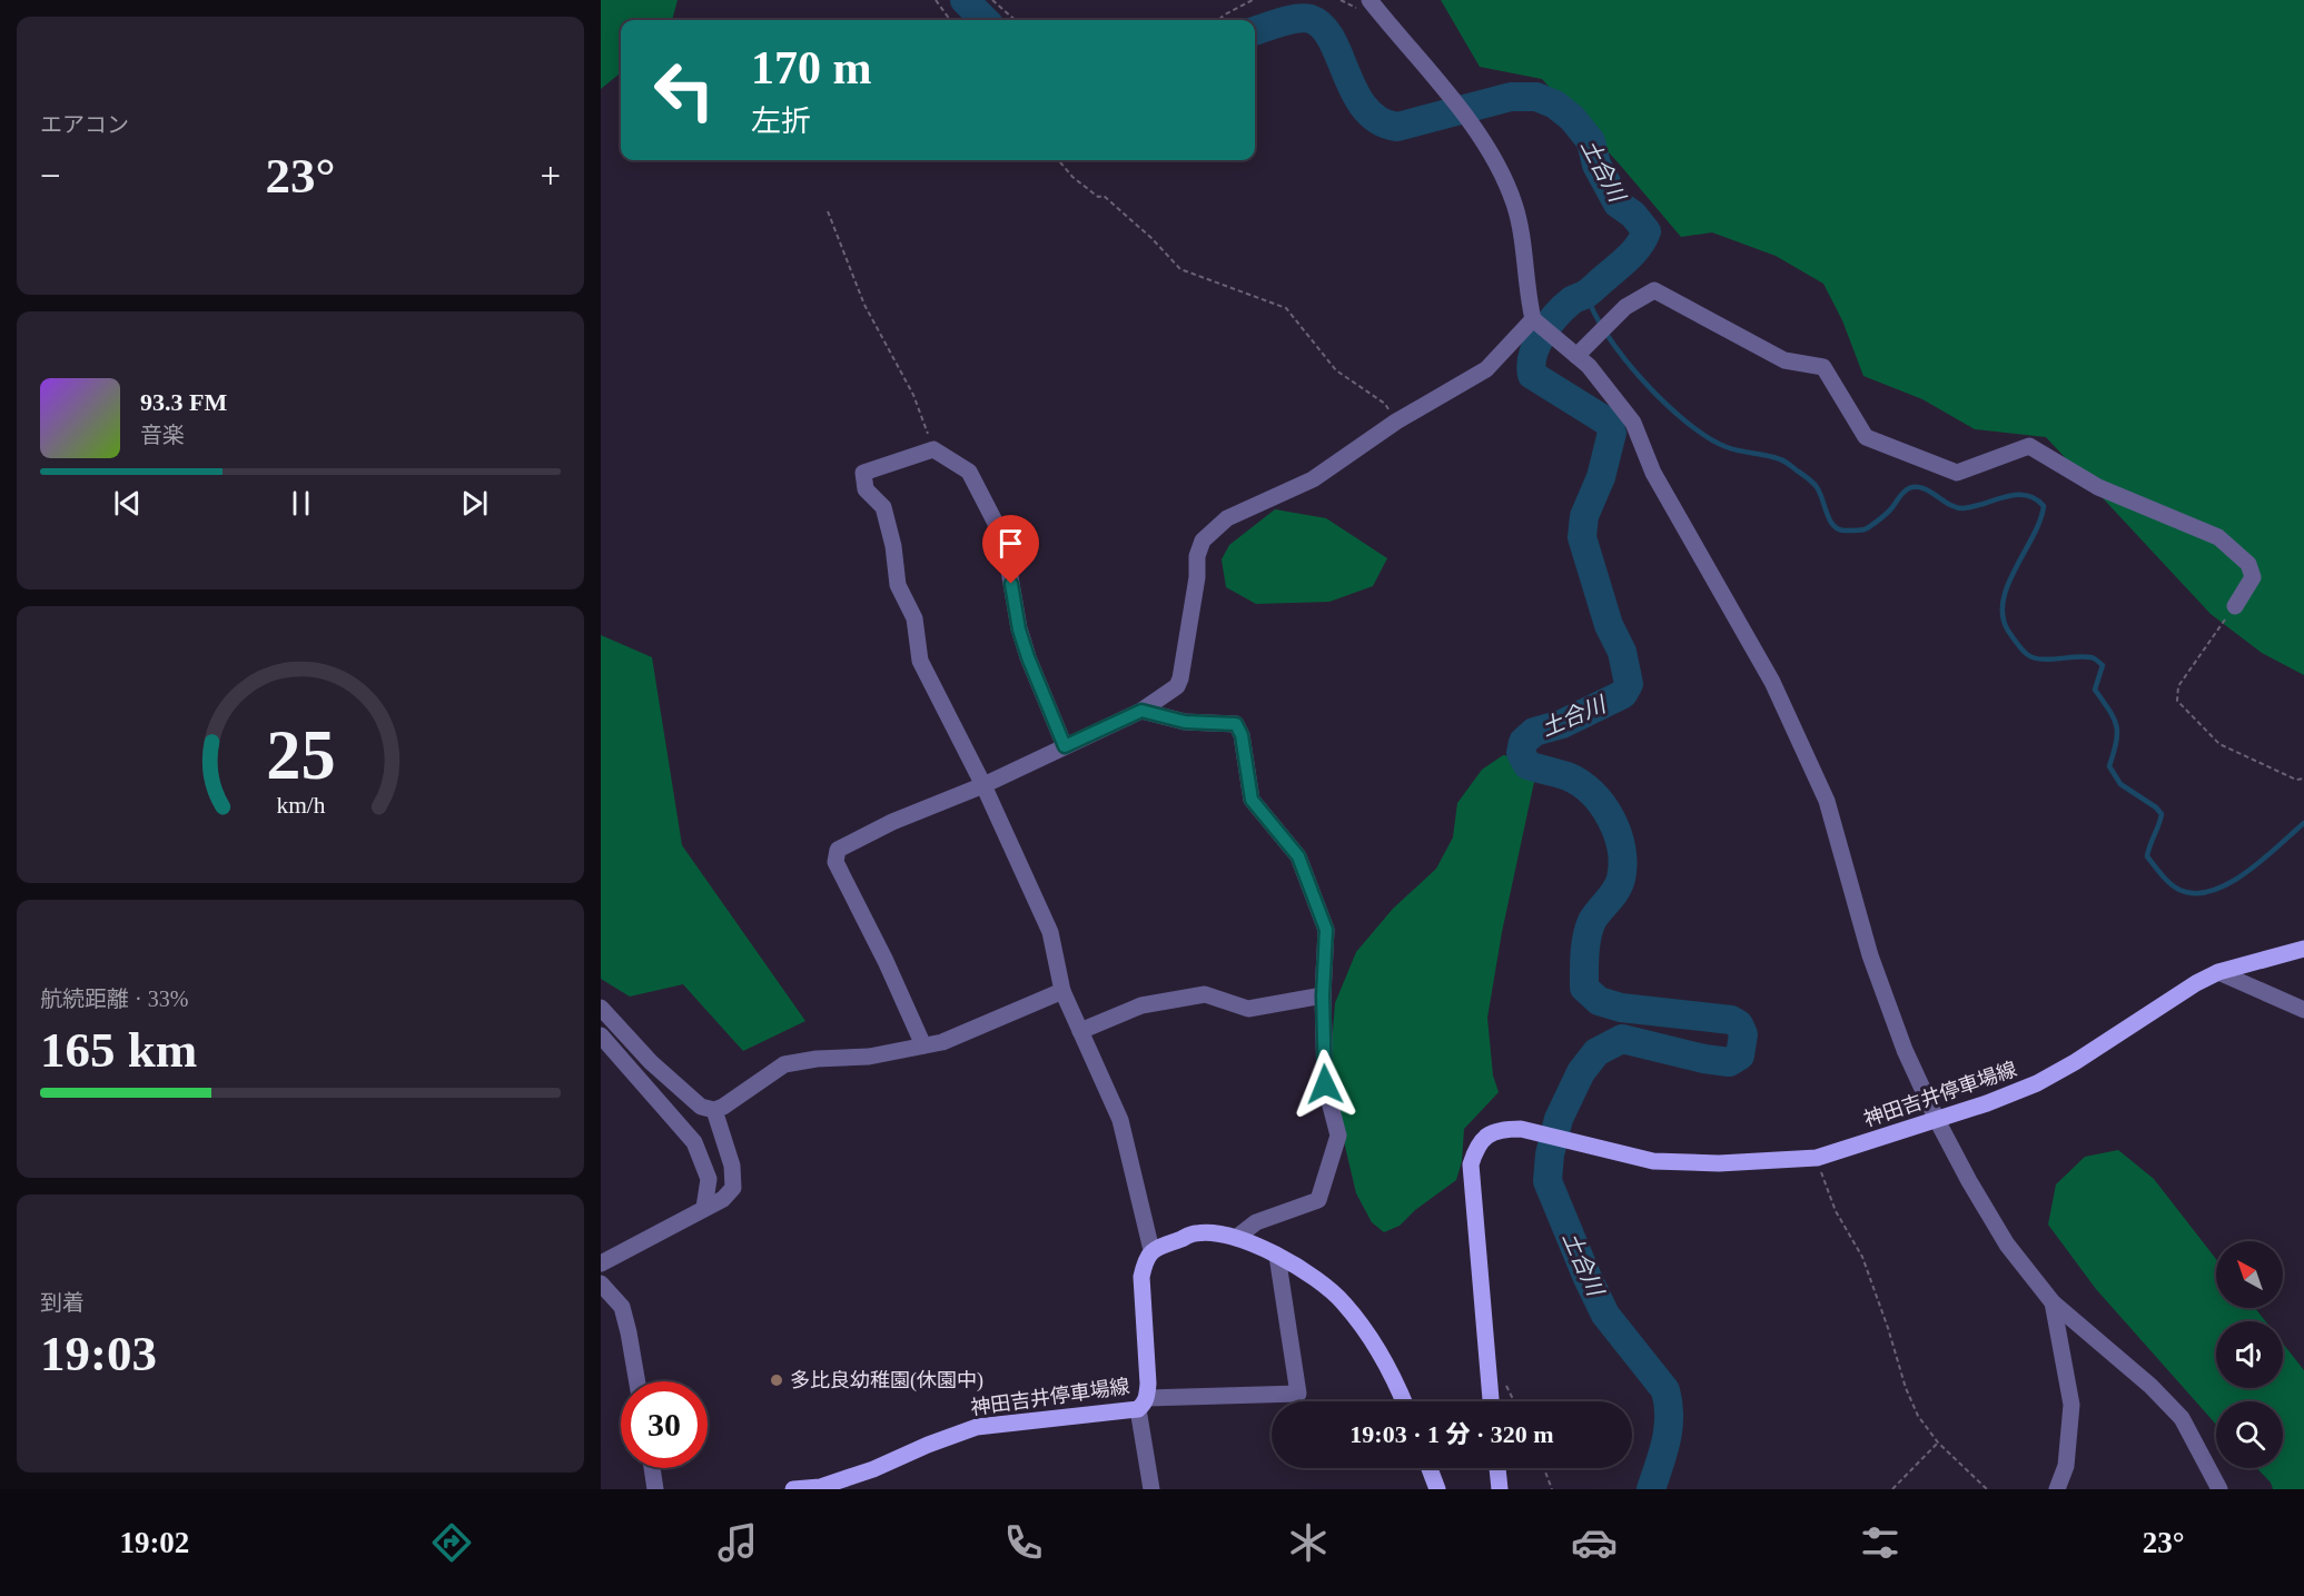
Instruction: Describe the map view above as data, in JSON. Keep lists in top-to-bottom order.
{
  "streets": {
    "main road": ["神田吉井停車場線"]
  },
  "water": ["土合川"],
  "places": ["多比良幼稚園(休園中)"],
  "north": "top left",
  "page": {
    "tile": [
      "エアコン",
      ["航続距離 · 33%", "165 km"],
      ["到着", "19:03"]
    ],
    "turn": ["170 m", "左折"],
    "heat": ["−", "23°", "+"],
    "song": ["93.3 FM", "音楽"],
    "limit": "30",
    "trip": "19:03 · 1 分 · 320 m",
    "tabs": ["19:02", "23°"],
    "gauge": ["25", "km/h"]
  }
}
